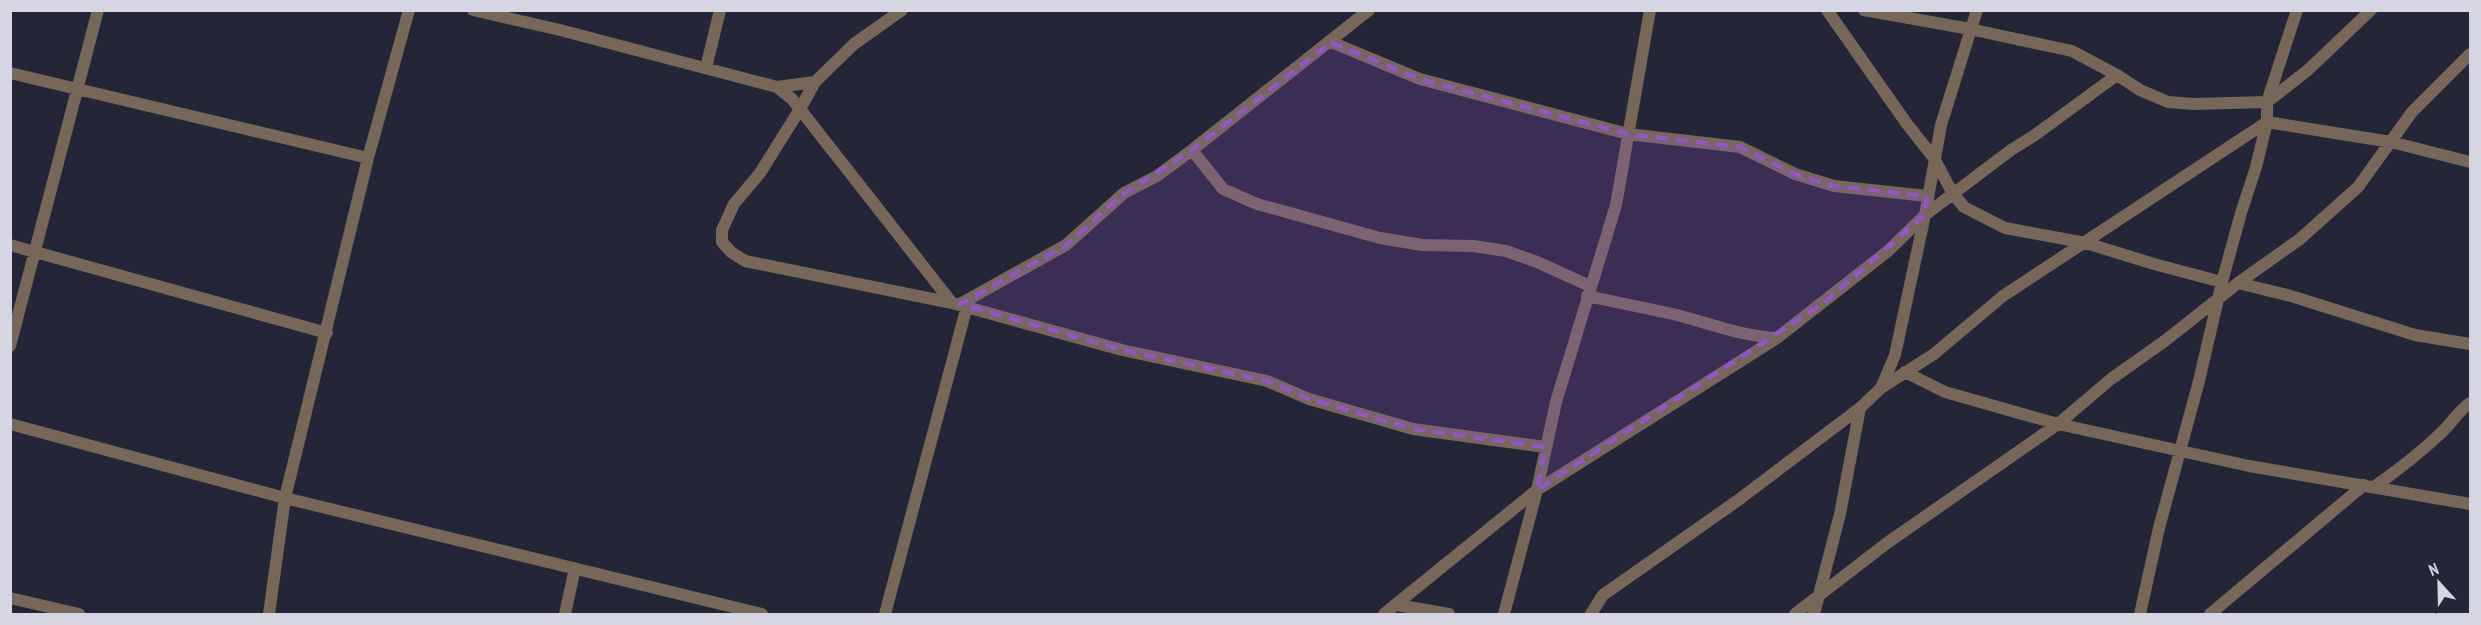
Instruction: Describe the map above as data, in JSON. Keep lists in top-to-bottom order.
{
  "north": "top"
}
